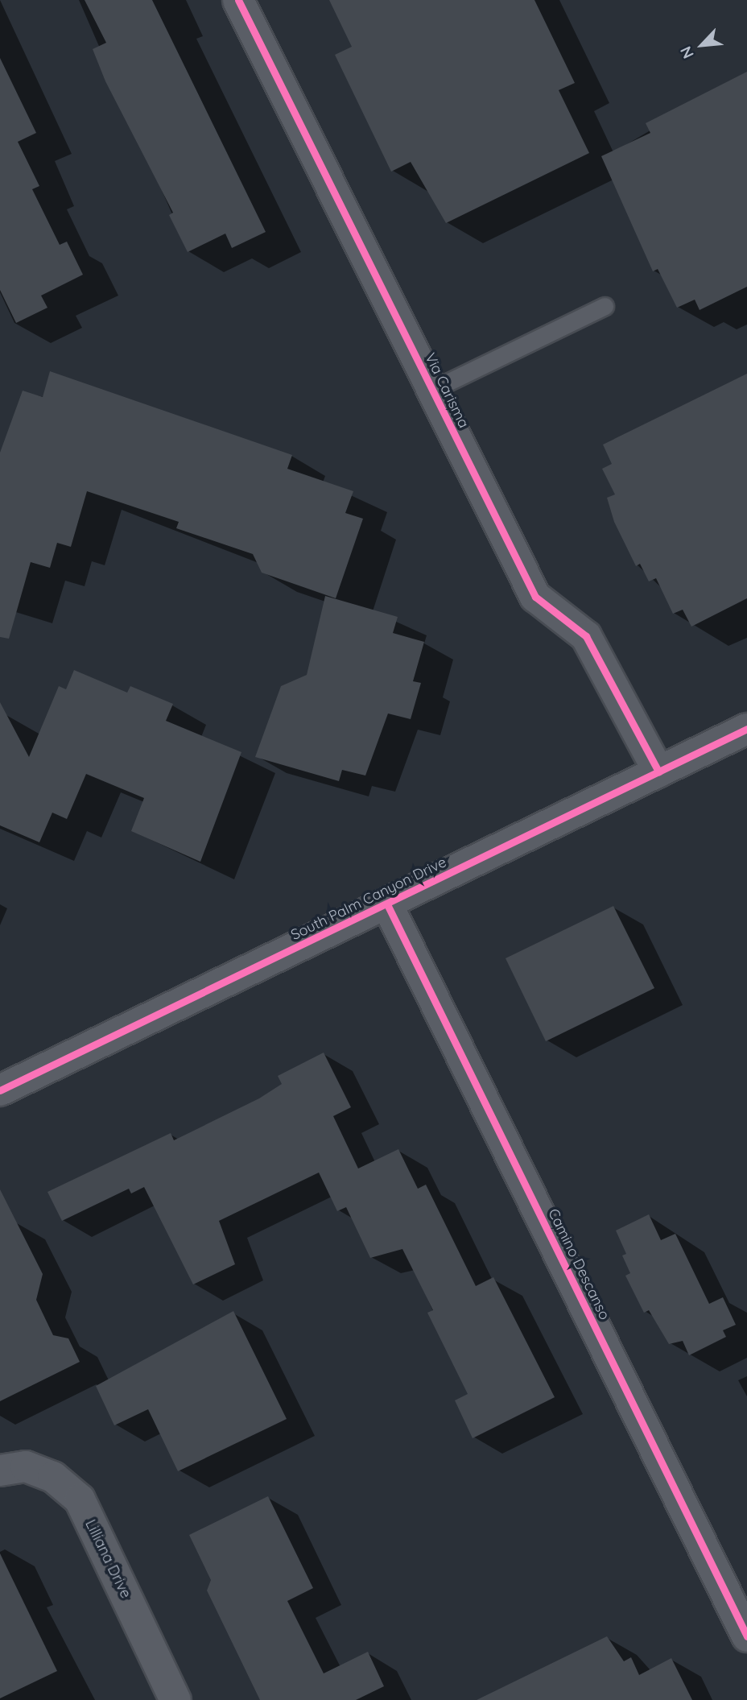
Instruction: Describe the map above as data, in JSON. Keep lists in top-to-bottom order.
{
  "streets": {
    "street": [
      "Via Carisma",
      "South Palm Canyon Drive",
      "Camino Descanso",
      "Lilliana Drive"
    ]
  },
  "crossings": [
    ["Via Carisma", "South Palm Canyon Drive"],
    ["South Palm Canyon Drive", "Camino Descanso"]
  ],
  "north": "bottom left"
}
